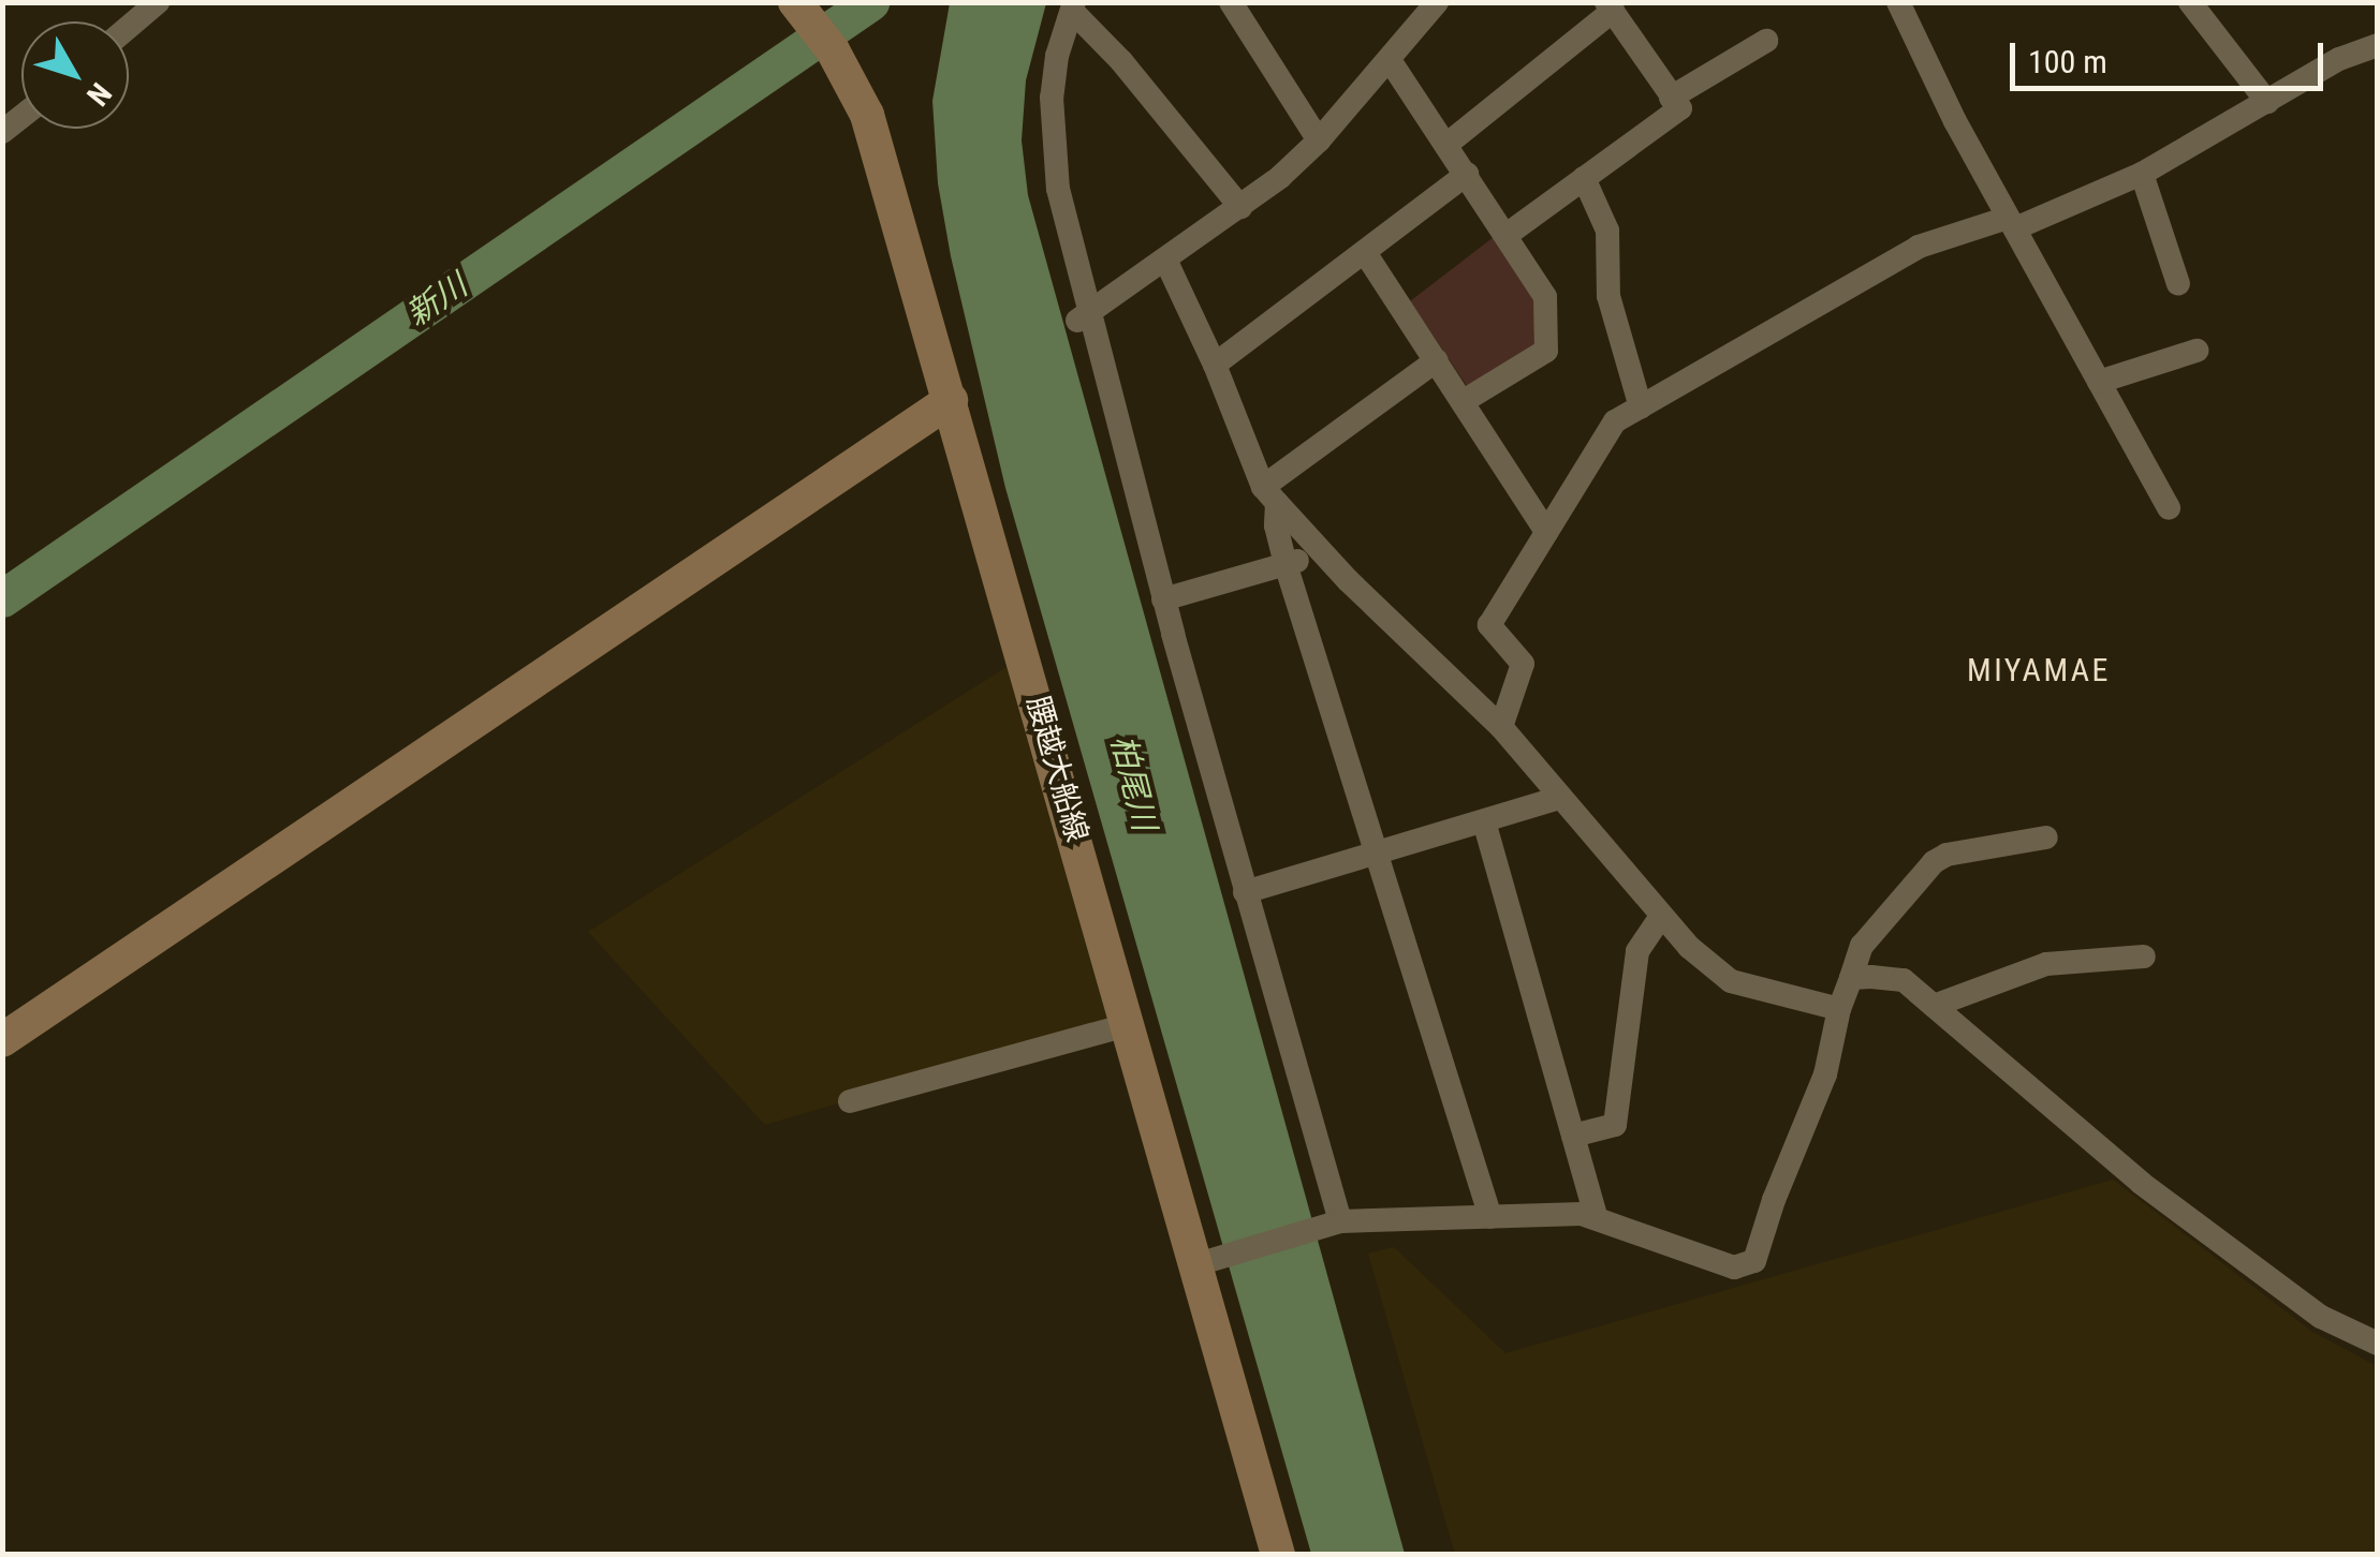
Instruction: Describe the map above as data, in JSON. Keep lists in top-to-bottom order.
{
  "streets": {
    "main road": ["腰越大船線"]
  },
  "districts": ["MIYAMAE"],
  "water": ["新川", "柏尾川"],
  "scale_bar": "100 m",
  "north": "bottom right"
}
